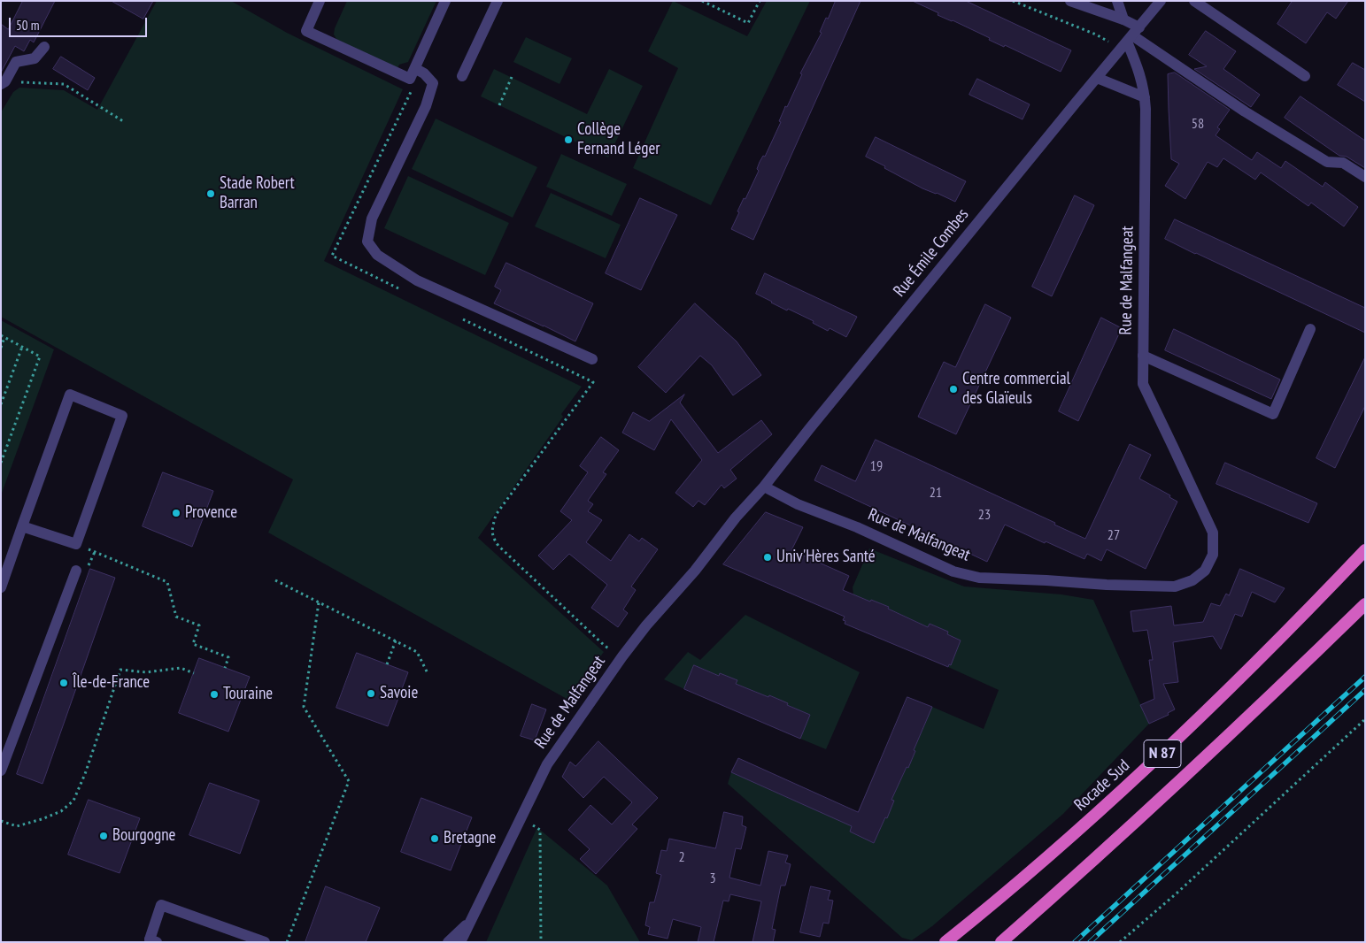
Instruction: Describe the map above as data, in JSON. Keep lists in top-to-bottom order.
{
  "streets": {
    "highway": ["N 87", "Rocade Sud"],
    "street": ["Rue Émile Combes", "Rue de Malfangeat"]
  },
  "crossings": [
    ["Rue Émile Combes", "Rue de Malfangeat"]
  ],
  "places": [
    "Collège Fernand Léger",
    "Stade Robert Barran",
    "Centre commercial des Glaïeuls",
    "Provence",
    "Univ'Hères Santé",
    "Île-de-France",
    "Savoie",
    "Touraine",
    "Bourgogne",
    "Bretagne"
  ],
  "house_numbers": [
    "58",
    "19",
    "21",
    "23",
    "27",
    "2",
    "3"
  ],
  "scale_bar": "50 m"
}
